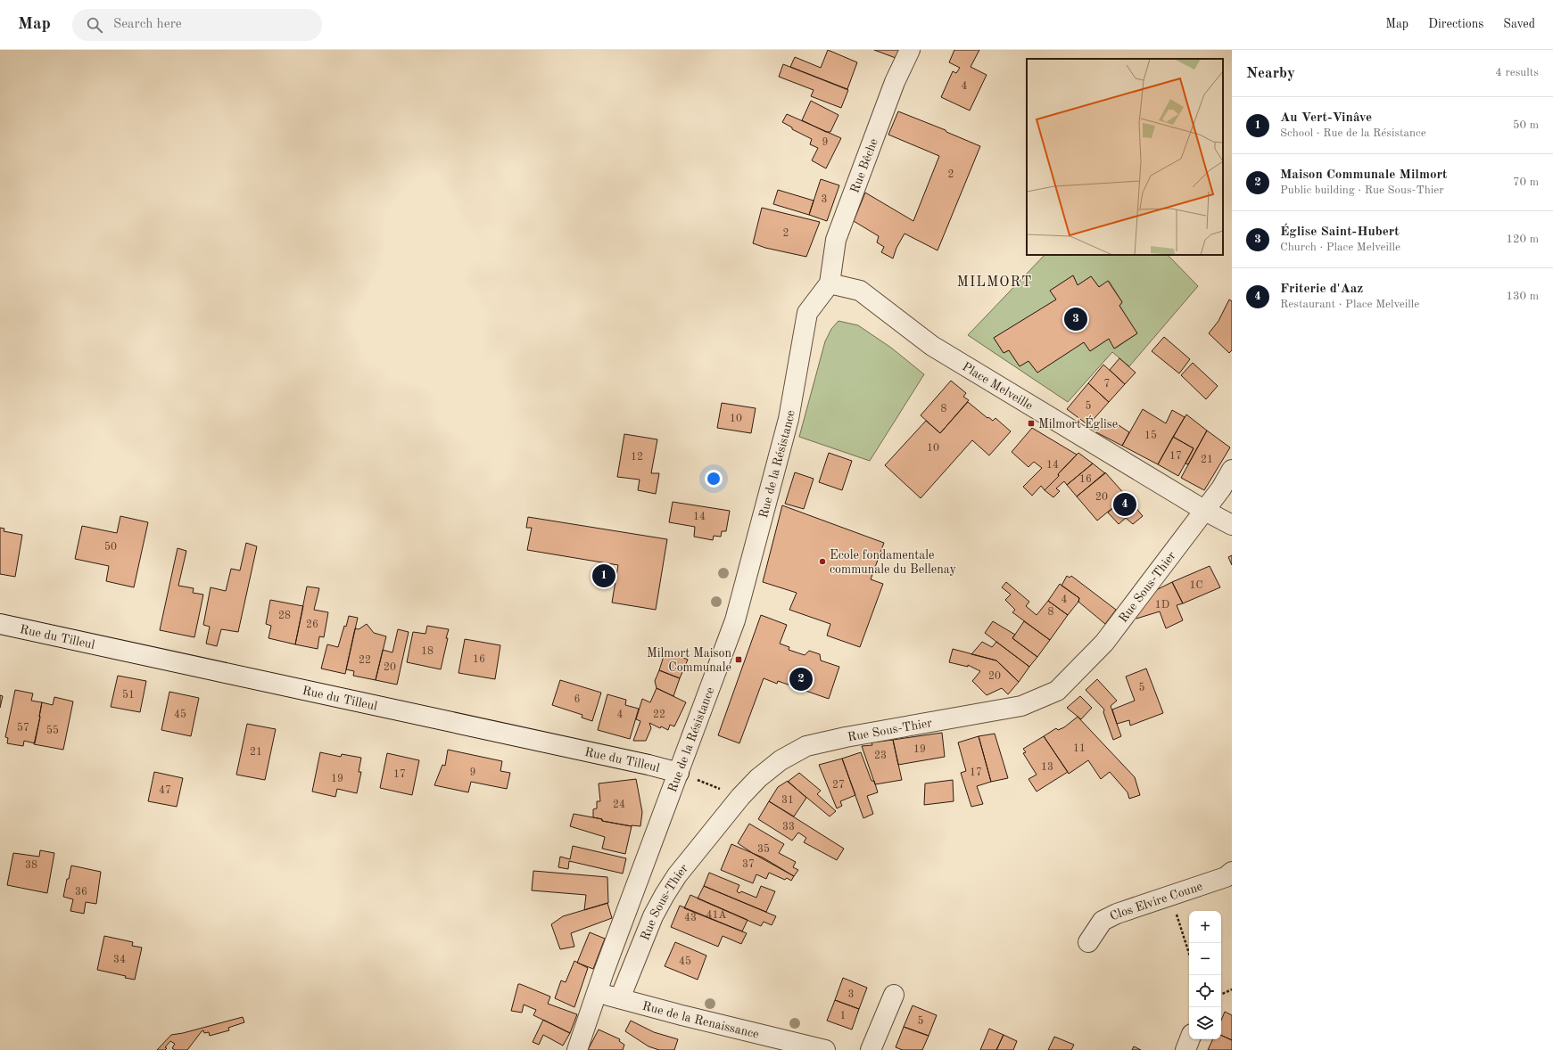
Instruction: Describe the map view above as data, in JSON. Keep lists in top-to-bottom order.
{
  "streets": {
    "street": [
      "Rue Bêche",
      "Place Melveille",
      "Rue de la Résistance",
      "Rue Sous-Thier",
      "Rue du Tilleul",
      "Clos Elvire Coune",
      "Rue de la Renaissance"
    ]
  },
  "crossings": [
    ["Rue Bêche", "Place Melveille"],
    ["Rue Bêche", "Rue de la Résistance"],
    ["Place Melveille", "Rue de la Résistance"],
    ["Place Melveille", "Rue Sous-Thier"],
    ["Rue de la Résistance", "Rue du Tilleul"],
    ["Rue de la Résistance", "Rue de la Renaissance"],
    ["Rue Sous-Thier", "Rue de la Renaissance"]
  ],
  "districts": ["MILMORT"],
  "places": {
    "transit": ["Milmort Église", "Milmort Maison Communale"],
    "other": ["Ecole fondamentale communale du Bellenay"]
  },
  "house_numbers": [
    "4",
    "9",
    "2",
    "3",
    "2",
    "7",
    "5",
    "8",
    "10",
    "15",
    "10",
    "17",
    "12",
    "21",
    "14",
    "16",
    "20",
    "14",
    "50",
    "1C",
    "4",
    "1D",
    "8",
    "28",
    "26",
    "18",
    "16",
    "22",
    "20",
    "20",
    "5",
    "51",
    "6",
    "45",
    "4",
    "22",
    "57",
    "55",
    "11",
    "19",
    "21",
    "23",
    "13",
    "9",
    "17",
    "17",
    "19",
    "27",
    "47",
    "31",
    "24",
    "33",
    "35",
    "37",
    "38",
    "36",
    "41A",
    "43",
    "34",
    "45",
    "3",
    "1",
    "5"
  ],
  "page": {
    "header": "Map",
    "search": "Search here",
    "nav": ["Map", "Directions", "Saved"],
    "heading": ["Nearby", "4 results"],
    "list": [
      {
        "mark": "1",
        "name": "Au Vert-Vinâve",
        "note": "School · Rue de la Résistance",
        "value": "50 m"
      },
      {
        "mark": "2",
        "name": "Maison Communale Milmort",
        "note": "Public building · Rue Sous-Thier",
        "value": "70 m"
      },
      {
        "mark": "3",
        "name": "Église Saint-Hubert",
        "note": "Church · Place Melveille",
        "value": "120 m"
      },
      {
        "mark": "4",
        "name": "Friterie d'Aaz",
        "note": "Restaurant · Place Melveille",
        "value": "130 m"
      }
    ],
    "pins": [
      "3",
      "4",
      "1",
      "2"
    ],
    "map_buttons": ["+", "−"]
  }
}
